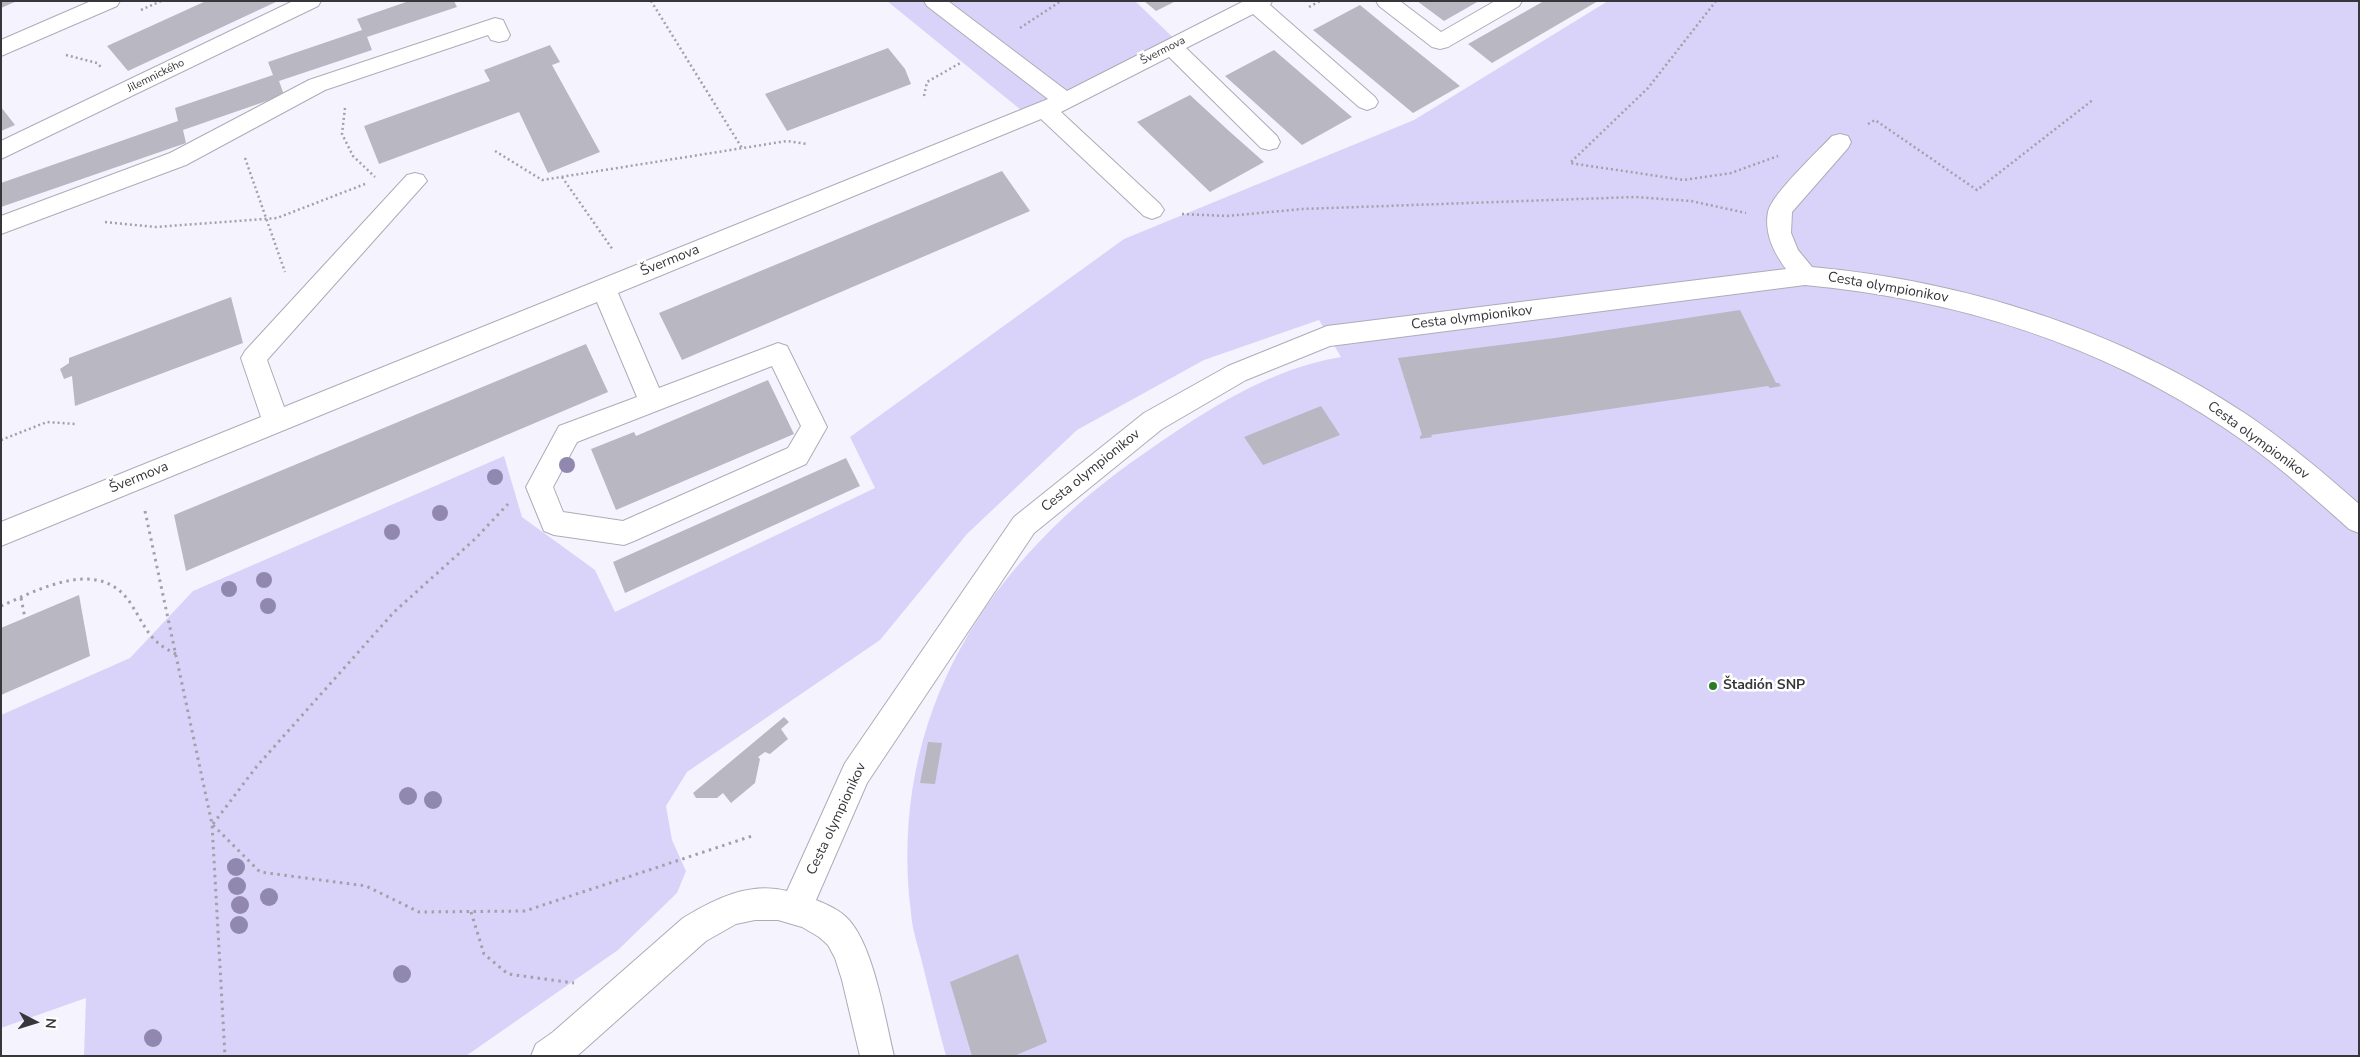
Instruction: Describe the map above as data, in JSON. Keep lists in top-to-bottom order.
{
  "streets": {
    "street": ["Švermova", "Jilemnického", "Cesta olympionikov"]
  },
  "places": ["Štadión SNP"],
  "north": "right"
}
